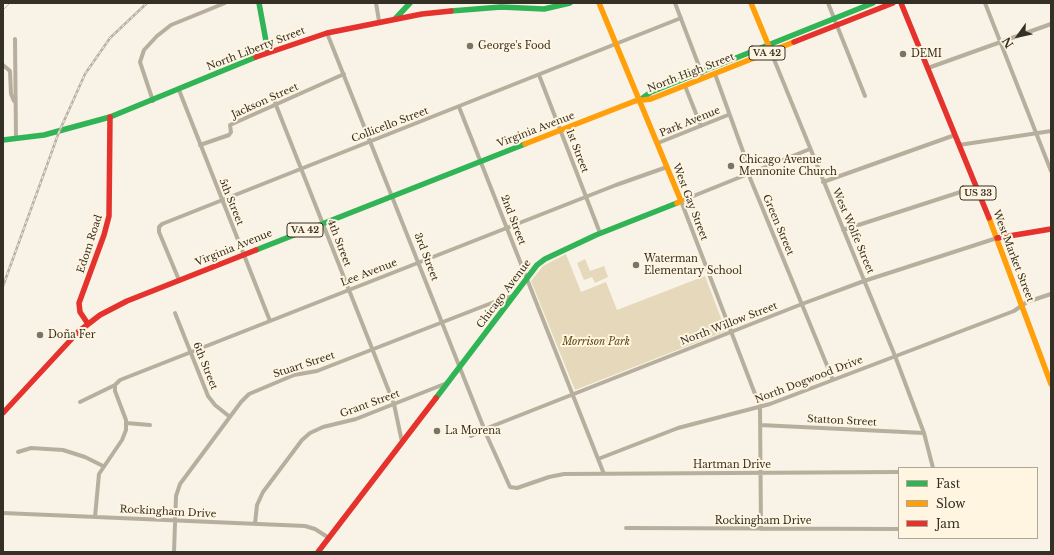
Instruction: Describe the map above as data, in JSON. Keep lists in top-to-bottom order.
{
  "streets": {
    "street": [
      "North Liberty Street",
      "VA 42",
      "North High Street",
      "Jackson Street",
      "Park Avenue",
      "Collicello Street",
      "Virginia Avenue",
      "1st Street",
      "US 33",
      "5th Street",
      "West Gay Street",
      "2nd Street",
      "Green Street",
      "West Wolfe Street",
      "4th Street",
      "Edom Road",
      "West Market Street",
      "3rd Street",
      "Lee Avenue",
      "Chicago Avenue",
      "North Willow Street",
      "Stuart Street",
      "6th Street",
      "North Dogwood Drive",
      "Grant Street",
      "Statton Street",
      "Hartman Drive",
      "Rockingham Drive"
    ]
  },
  "crossings": [
    ["North Liberty Street", "5th Street"],
    ["North Liberty Street", "Edom Road"],
    ["North Liberty Street", "3rd Street"],
    ["North High Street", "Virginia Avenue"],
    ["North High Street", "West Gay Street"],
    ["North High Street", "Green Street"],
    ["North High Street", "West Wolfe Street"],
    ["Jackson Street", "5th Street"],
    ["Jackson Street", "4th Street"],
    ["Jackson Street", "3rd Street"],
    ["Park Avenue", "West Gay Street"],
    ["Park Avenue", "Green Street"],
    ["Collicello Street", "Virginia Avenue"],
    ["Collicello Street", "1st Street"],
    ["Collicello Street", "5th Street"],
    ["Collicello Street", "West Gay Street"],
    ["Collicello Street", "2nd Street"],
    ["Collicello Street", "4th Street"],
    ["Collicello Street", "3rd Street"],
    ["Virginia Avenue", "1st Street"],
    ["Virginia Avenue", "5th Street"],
    ["Virginia Avenue", "West Gay Street"],
    ["Virginia Avenue", "2nd Street"],
    ["Virginia Avenue", "4th Street"],
    ["Virginia Avenue", "Edom Road"],
    ["Virginia Avenue", "3rd Street"],
    ["1st Street", "Lee Avenue"],
    ["1st Street", "Chicago Avenue"],
    ["5th Street", "Lee Avenue"],
    ["West Gay Street", "Lee Avenue"],
    ["West Gay Street", "Chicago Avenue"],
    ["West Gay Street", "North Willow Street"],
    ["West Gay Street", "North Dogwood Drive"],
    ["West Gay Street", "Statton Street"],
    ["West Gay Street", "Hartman Drive"],
    ["West Gay Street", "Rockingham Drive"],
    ["2nd Street", "Lee Avenue"],
    ["2nd Street", "Chicago Avenue"],
    ["2nd Street", "North Willow Street"],
    ["2nd Street", "North Dogwood Drive"],
    ["2nd Street", "Hartman Drive"],
    ["Green Street", "Chicago Avenue"],
    ["Green Street", "North Willow Street"],
    ["Green Street", "North Dogwood Drive"],
    ["West Wolfe Street", "Chicago Avenue"],
    ["West Wolfe Street", "North Willow Street"],
    ["West Wolfe Street", "North Dogwood Drive"],
    ["West Wolfe Street", "Statton Street"],
    ["4th Street", "Lee Avenue"],
    ["4th Street", "Chicago Avenue"],
    ["4th Street", "Stuart Street"],
    ["4th Street", "Grant Street"],
    ["West Market Street", "North Willow Street"],
    ["West Market Street", "North Dogwood Drive"],
    ["3rd Street", "Lee Avenue"],
    ["3rd Street", "Chicago Avenue"],
    ["3rd Street", "North Willow Street"],
    ["3rd Street", "Stuart Street"],
    ["3rd Street", "Hartman Drive"],
    ["Lee Avenue", "6th Street"],
    ["Chicago Avenue", "Stuart Street"],
    ["Chicago Avenue", "Grant Street"],
    ["Chicago Avenue", "Rockingham Drive"],
    ["Stuart Street", "6th Street"],
    ["Stuart Street", "Rockingham Drive"],
    ["Grant Street", "Rockingham Drive"]
  ],
  "parks": ["Morrison Park"],
  "places": [
    "George's Food",
    "DEMI",
    "Chicago Avenue Mennonite Church",
    "Waterman Elementary School",
    "Doña Fer",
    "La Morena"
  ],
  "legend": ["Fast", "Slow", "Jam"],
  "north": "bottom left"
}
